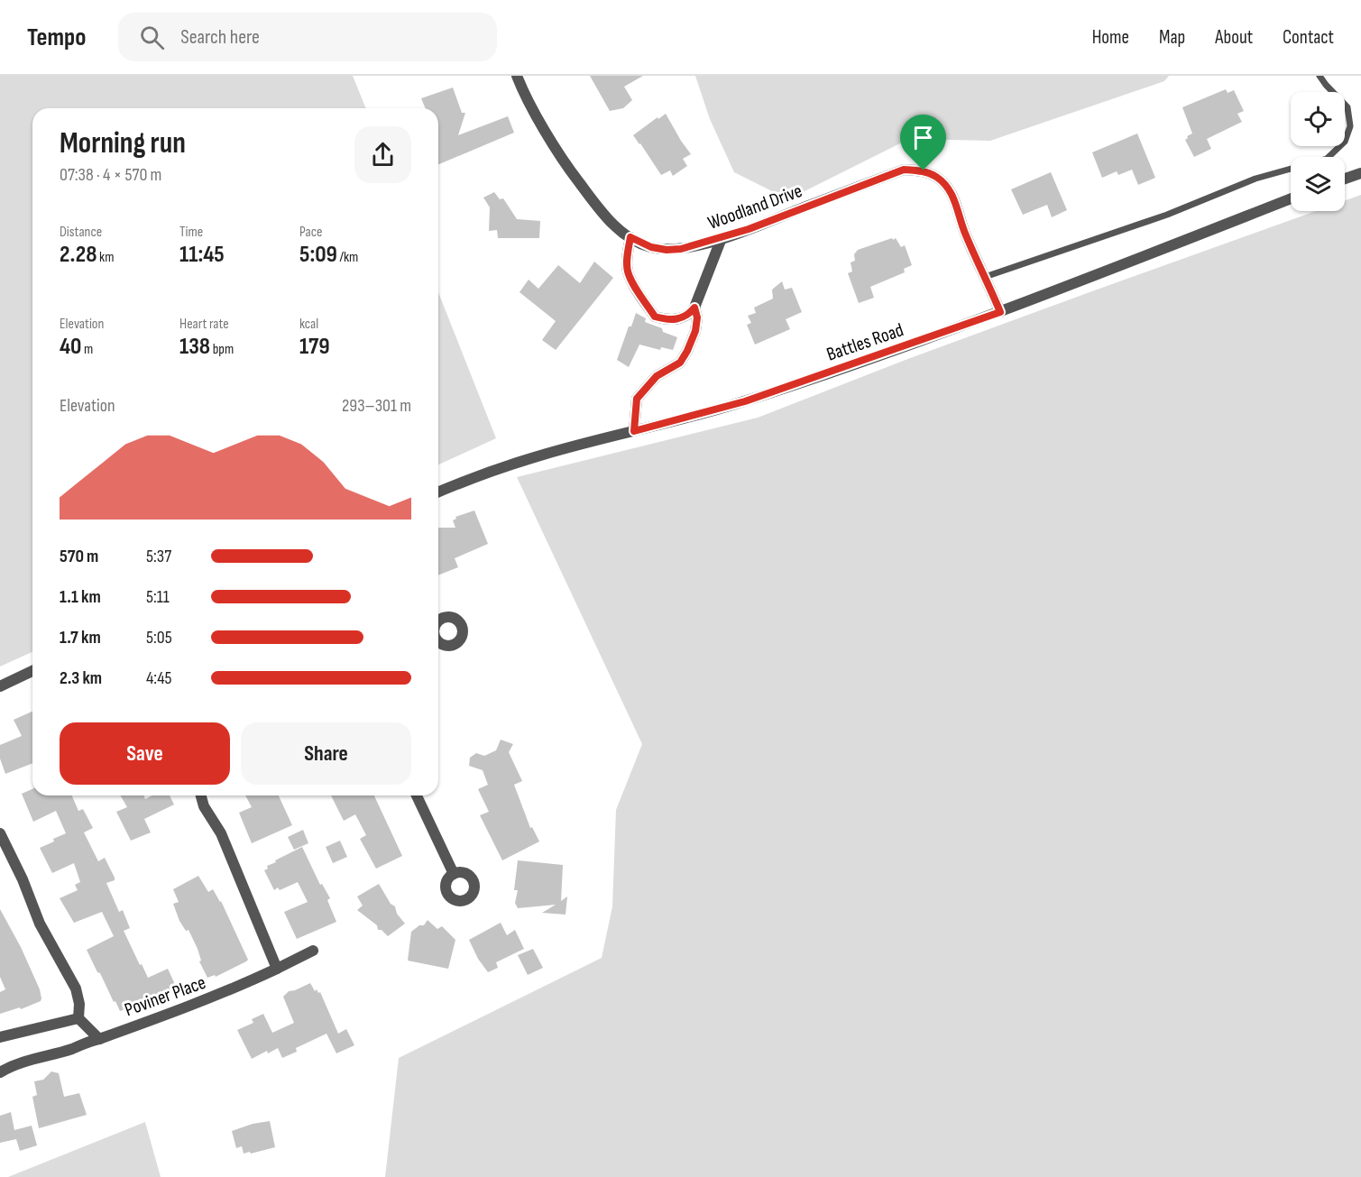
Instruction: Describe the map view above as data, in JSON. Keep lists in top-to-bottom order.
{
  "streets": {
    "street": ["Woodland Drive", "Battles Road", "Poviner Place"]
  },
  "crossings": [
    ["Woodland Drive", "Battles Road"]
  ],
  "page": {
    "header": "Tempo",
    "search": "Search here",
    "nav": [
      "Home",
      "Map",
      "About",
      "Contact"
    ],
    "heading": ["Morning run", "07:38 · 4 × 570 m"],
    "stats": [
      ["Distance", "2.28 km"],
      ["Time", "11:45"],
      ["Pace", "5:09 /km"],
      ["Elevation", "40 m"],
      ["Heart rate", "138 bpm"],
      ["kcal", "179"]
    ],
    "chart": ["Elevation", "293–301 m"],
    "list": [
      {
        "name": "570 m",
        "note": "5:37"
      },
      {
        "name": "1.1 km",
        "note": "5:11"
      },
      {
        "name": "1.7 km",
        "note": "5:05"
      },
      {
        "name": "2.3 km",
        "note": "4:45"
      }
    ],
    "buttons": ["Save", "Share"]
  }
}
